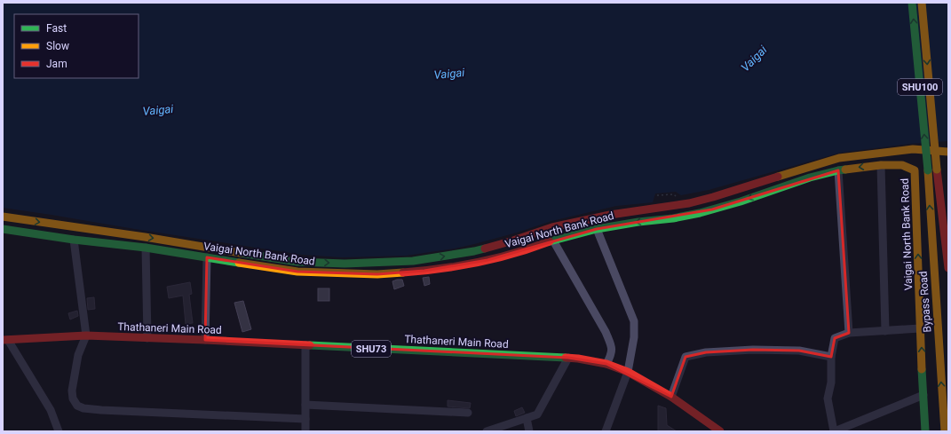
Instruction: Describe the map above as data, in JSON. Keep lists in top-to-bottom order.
{
  "streets": {
    "main road": [
      "SHU100",
      "Vaigai North Bank Road",
      "Bypass Road",
      "Thathaneri Main Road",
      "SHU73"
    ]
  },
  "crossings": [
    ["Vaigai North Bank Road", "Bypass Road"]
  ],
  "water": ["Vaigai"],
  "legend": ["Fast", "Slow", "Jam"]
}
